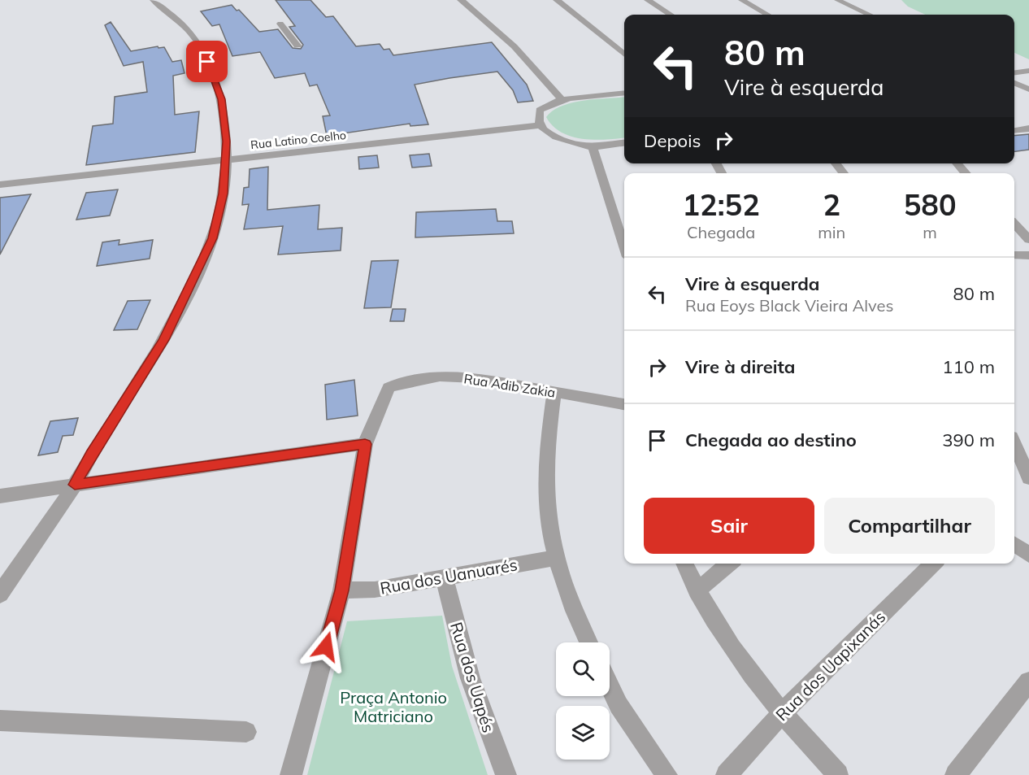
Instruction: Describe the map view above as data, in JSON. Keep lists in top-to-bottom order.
{
  "streets": {
    "street": [
      "Rua Latino Coelho",
      "Rua Adib Zakia",
      "Rua dos Uanuarés",
      "Rua dos Uapixanás",
      "Rua dos Uapés"
    ]
  },
  "crossings": [
    ["Rua dos Uanuarés", "Rua dos Uapés"]
  ],
  "parks": ["Praça Antonio Matriciano"],
  "page": {
    "turn": ["80 m", "Vire à esquerda"],
    "then": "Depois",
    "eta": [
      "12:52",
      "Chegada",
      "2",
      "min",
      "580",
      "m"
    ],
    "list": [
      {
        "name": "Vire à esquerda",
        "note": "Rua Eoys Black Vieira Alves",
        "value": "80 m"
      },
      {
        "name": "Vire à direita",
        "value": "110 m"
      },
      {
        "name": "Chegada ao destino",
        "value": "390 m"
      }
    ],
    "buttons": ["Sair", "Compartilhar"]
  }
}
